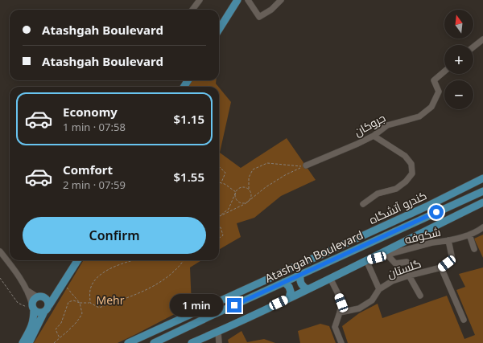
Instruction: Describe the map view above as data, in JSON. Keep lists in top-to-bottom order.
{
  "streets": {
    "main road": ["کندرو آتشگاه", "Atashgah Boulevard"],
    "street": ["جروکان", "شکوفه", "گلستان"]
  },
  "crossings": [
    ["شکوفه", "گلستان"]
  ],
  "parks": ["Mehr"],
  "north": "top",
  "page": {
    "map_buttons": ["+", "−"],
    "banner": ["Atashgah Boulevard", "Atashgah Boulevard"],
    "list": [
      {
        "name": "Economy",
        "note": "1 min · 07:58",
        "value": "$1.15"
      },
      {
        "name": "Comfort",
        "note": "2 min · 07:59",
        "value": "$1.55"
      }
    ],
    "buttons": "Confirm",
    "bubble": "1 min"
  }
}
